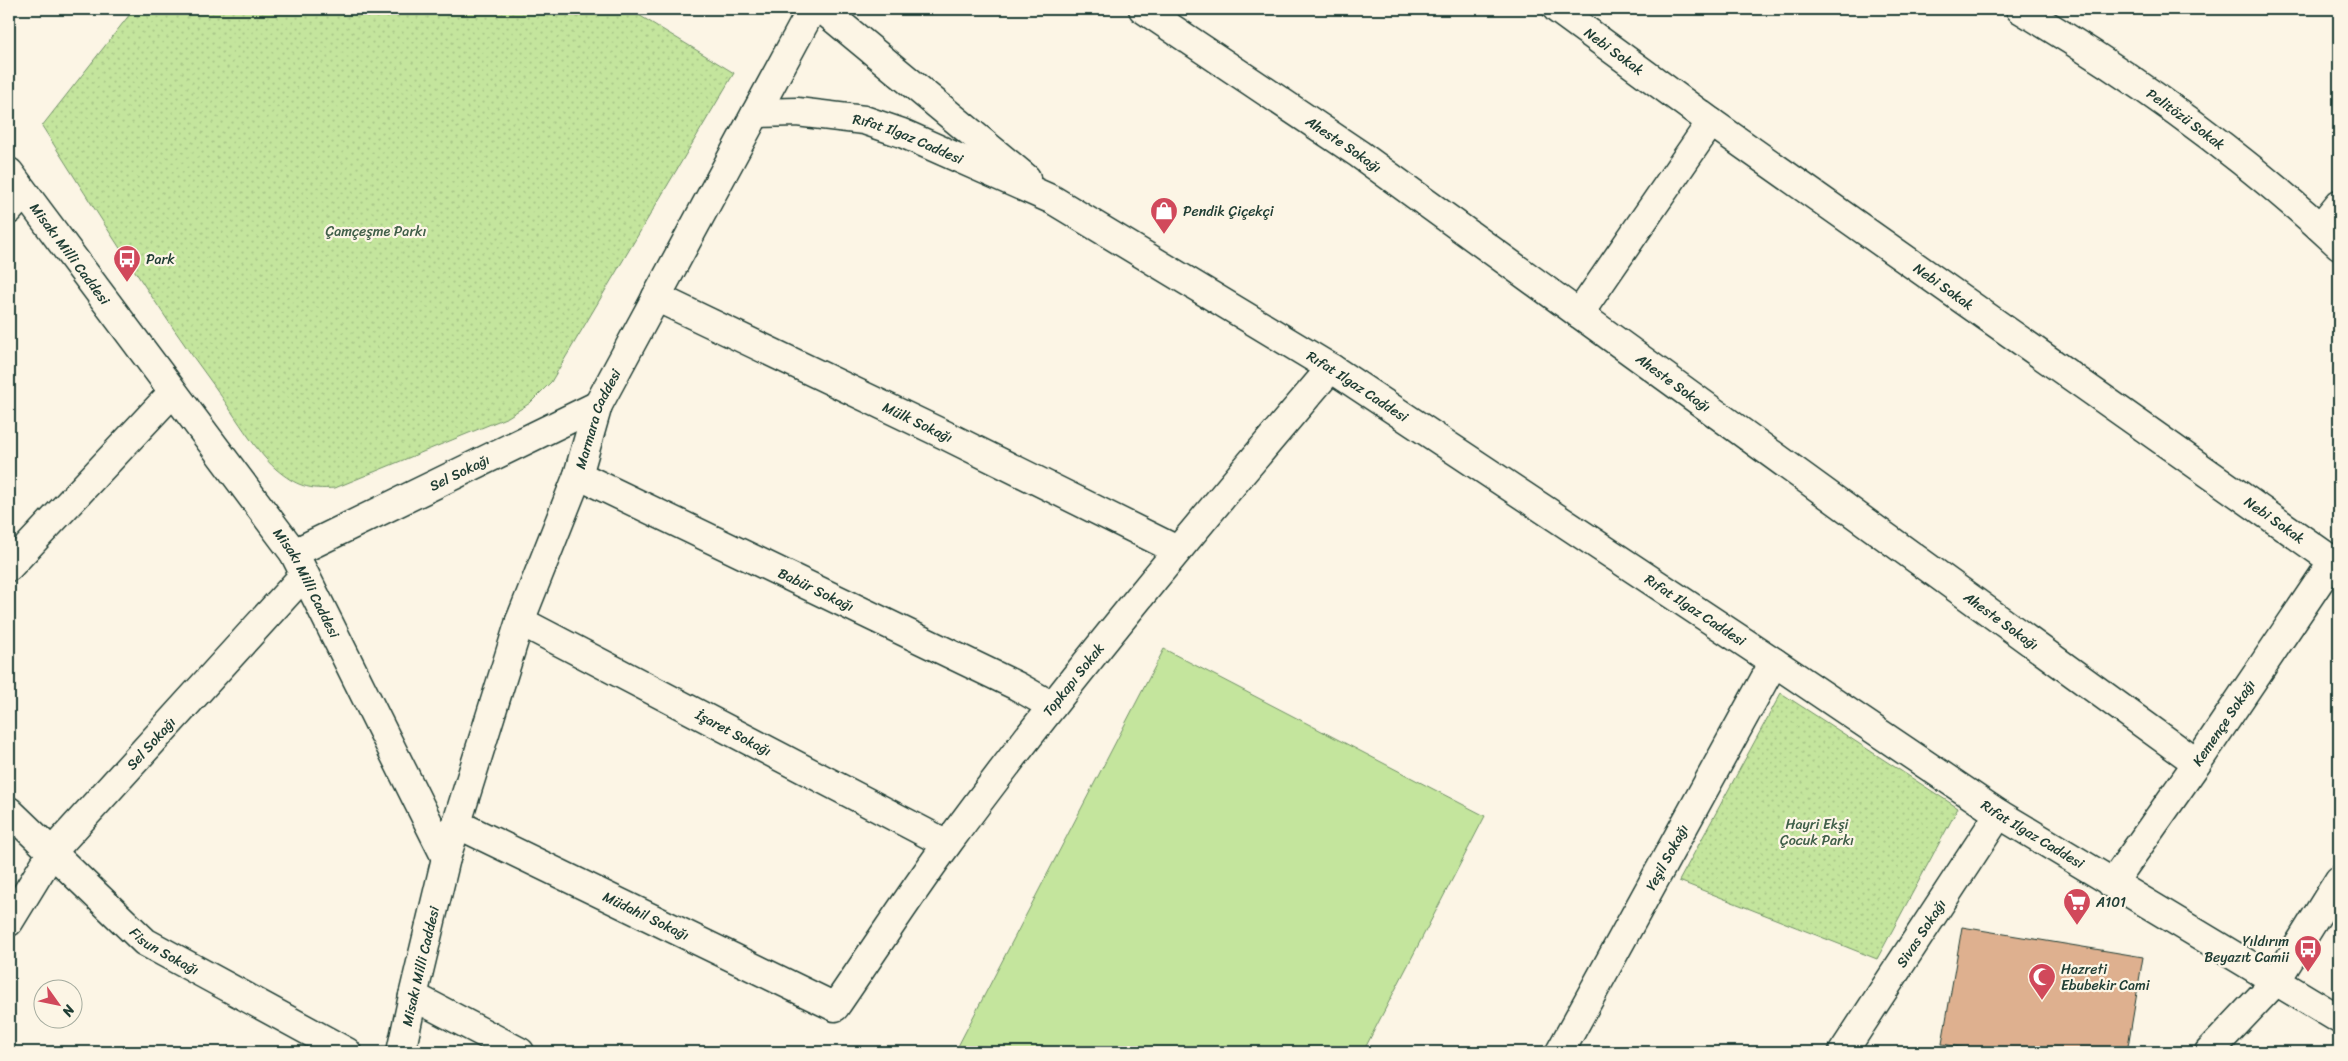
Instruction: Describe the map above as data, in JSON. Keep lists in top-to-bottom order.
{
  "streets": {
    "street": [
      "Nebi Sokak",
      "Pelitözü Sokak",
      "Rıfat Ilgaz Caddesi",
      "Aheste Sokağı",
      "Misakı Milli Caddesi",
      "Marmara Caddesi",
      "Mülk Sokağı",
      "Sel Sokağı",
      "Babür Sokağı",
      "Topkapı Sokak",
      "Kemençe Sokağı",
      "İşaret Sokağı",
      "Yeşil Sokağı",
      "Müdahil Sokağı",
      "Sivas Sokağı",
      "Fisun Sokağı"
    ]
  },
  "crossings": [
    ["Nebi Sokak", "Kemençe Sokağı"],
    ["Rıfat Ilgaz Caddesi", "Marmara Caddesi"],
    ["Rıfat Ilgaz Caddesi", "Topkapı Sokak"],
    ["Rıfat Ilgaz Caddesi", "Kemençe Sokağı"],
    ["Rıfat Ilgaz Caddesi", "Yeşil Sokağı"],
    ["Rıfat Ilgaz Caddesi", "Sivas Sokağı"],
    ["Aheste Sokağı", "Kemençe Sokağı"],
    ["Misakı Milli Caddesi", "Marmara Caddesi"],
    ["Misakı Milli Caddesi", "Sel Sokağı"],
    ["Marmara Caddesi", "Mülk Sokağı"],
    ["Marmara Caddesi", "Sel Sokağı"],
    ["Marmara Caddesi", "Babür Sokağı"],
    ["Marmara Caddesi", "İşaret Sokağı"],
    ["Marmara Caddesi", "Müdahil Sokağı"],
    ["Mülk Sokağı", "Topkapı Sokak"],
    ["Sel Sokağı", "Fisun Sokağı"],
    ["Babür Sokağı", "Topkapı Sokak"],
    ["Topkapı Sokak", "İşaret Sokağı"],
    ["Topkapı Sokak", "Müdahil Sokağı"]
  ],
  "parks": ["Çamçeşme Parkı", "Hayri Ekşi Çocuk Parkı"],
  "places": {
    "shop": ["Pendik Çiçekçi"],
    "bus stop": ["Park", "Yıldırım Beyazıt Camii"],
    "supermarket": ["A101"],
    "mosque": ["Hazreti Ebubekir Cami"]
  },
  "north": "bottom right"
}
